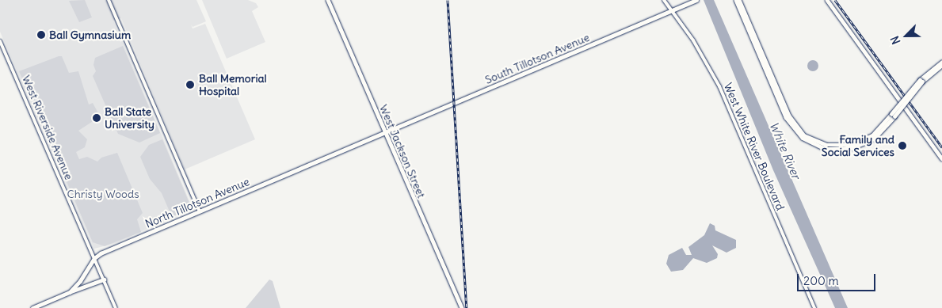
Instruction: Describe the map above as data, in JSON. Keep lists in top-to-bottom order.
{
  "streets": {
    "main road": ["South Tillotson Avenue", "West Jackson Street", "North Tillotson Avenue"],
    "street": ["West Riverside Avenue", "West White River Boulevard"]
  },
  "crossings": [
    ["South Tillotson Avenue", "West White River Boulevard"],
    ["South Tillotson Avenue", "West Jackson Street"],
    ["South Tillotson Avenue", "North Tillotson Avenue"],
    ["West Riverside Avenue", "North Tillotson Avenue"],
    ["West Jackson Street", "North Tillotson Avenue"]
  ],
  "water": ["White River"],
  "parks": ["Christy Woods"],
  "places": [
    "Ball Gymnasium",
    "Ball Memorial Hospital",
    "Ball State University",
    "Family and Social Services"
  ],
  "scale_bar": "200 m",
  "north": "bottom left"
}
